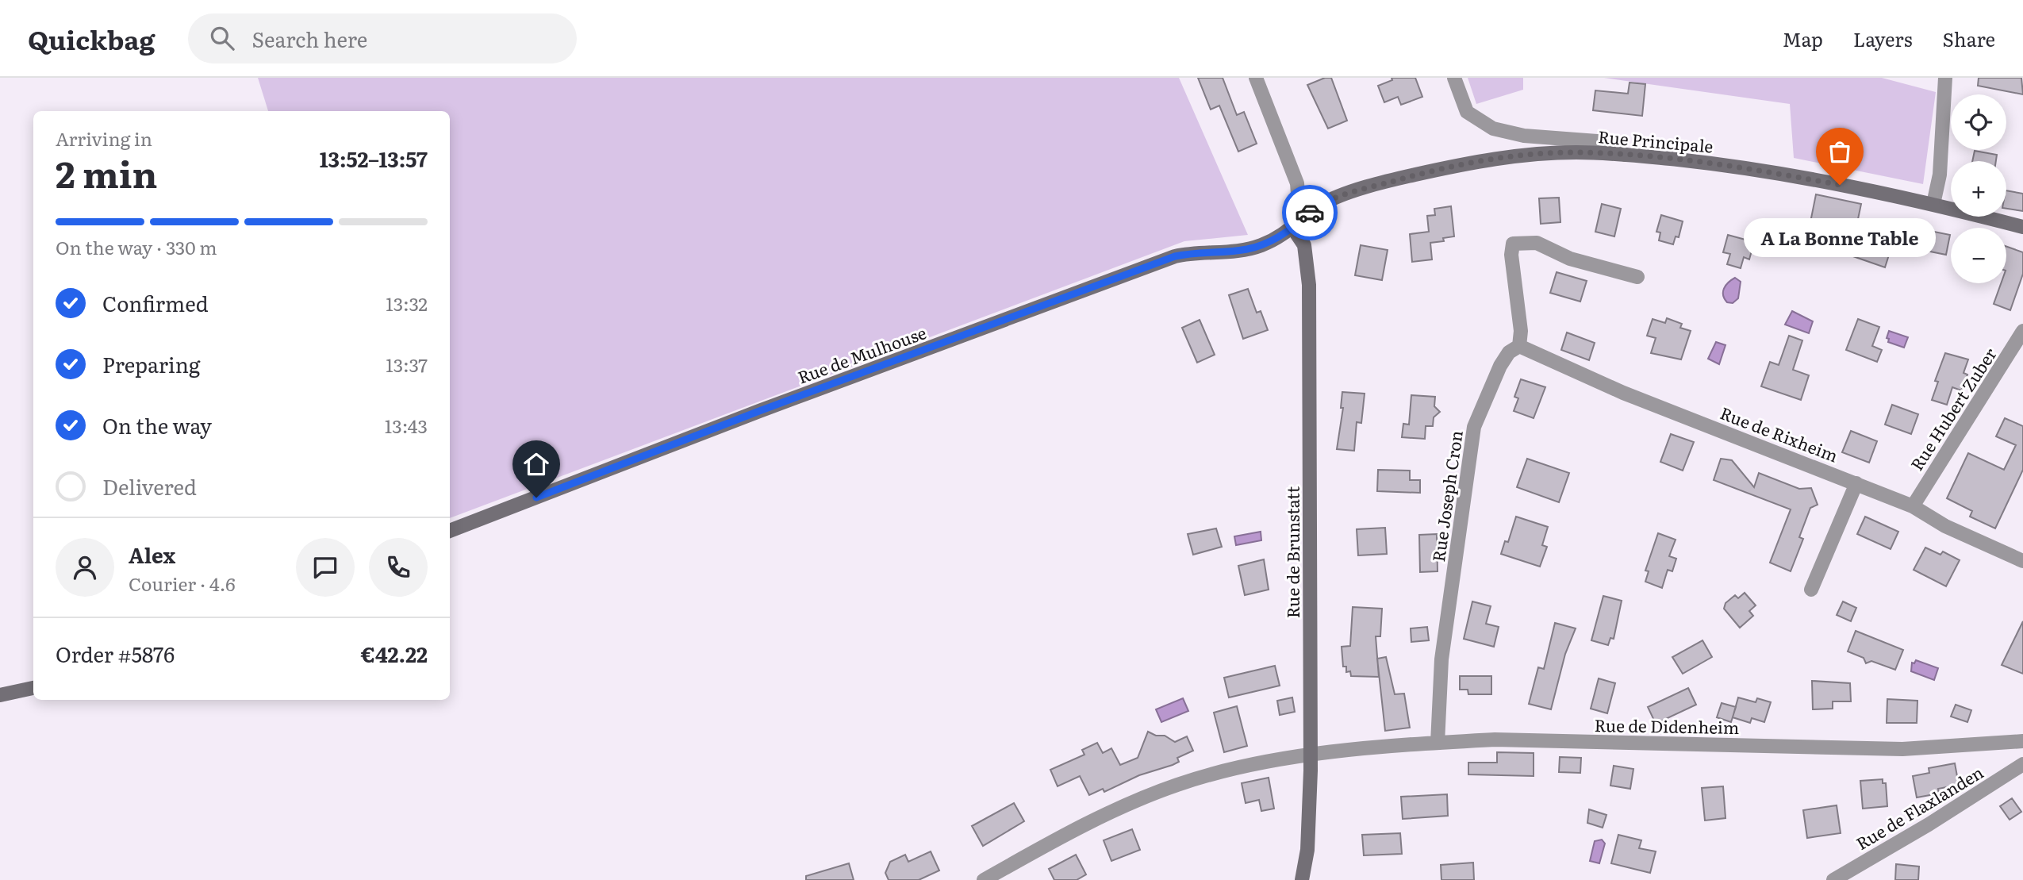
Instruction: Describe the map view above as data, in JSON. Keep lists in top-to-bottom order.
{
  "streets": {
    "main road": ["Rue Principale", "Rue de Mulhouse", "Rue de Brunstatt"],
    "street": [
      "Rue Hubert Zuber",
      "Rue de Rixheim",
      "Rue Joseph Cron",
      "Rue de Didenheim",
      "Rue de Flaxlanden"
    ]
  },
  "crossings": [
    ["Rue Principale", "Rue de Mulhouse"],
    ["Rue Principale", "Rue de Brunstatt"],
    ["Rue de Mulhouse", "Rue de Brunstatt"],
    ["Rue Hubert Zuber", "Rue de Rixheim"],
    ["Rue de Rixheim", "Rue Joseph Cron"],
    ["Rue Joseph Cron", "Rue de Didenheim"],
    ["Rue de Brunstatt", "Rue de Didenheim"]
  ],
  "places": ["A La Bonne Table"],
  "page": {
    "header": "Quickbag",
    "search": "Search here",
    "nav": ["Map", "Layers", "Share"],
    "map_buttons": ["+", "−"],
    "heading": ["2 min", "Arriving in", "13:52–13:57"],
    "panel": [
      "Alex",
      "Courier · 4.6",
      "Order #5876",
      "€42.22"
    ],
    "bar": "On the way · 330 m",
    "bubble": "A La Bonne Table",
    "list": [
      ["Confirmed", "13:32"],
      ["Preparing", "13:37"],
      ["On the way", "13:43"],
      "Delivered"
    ]
  }
}
